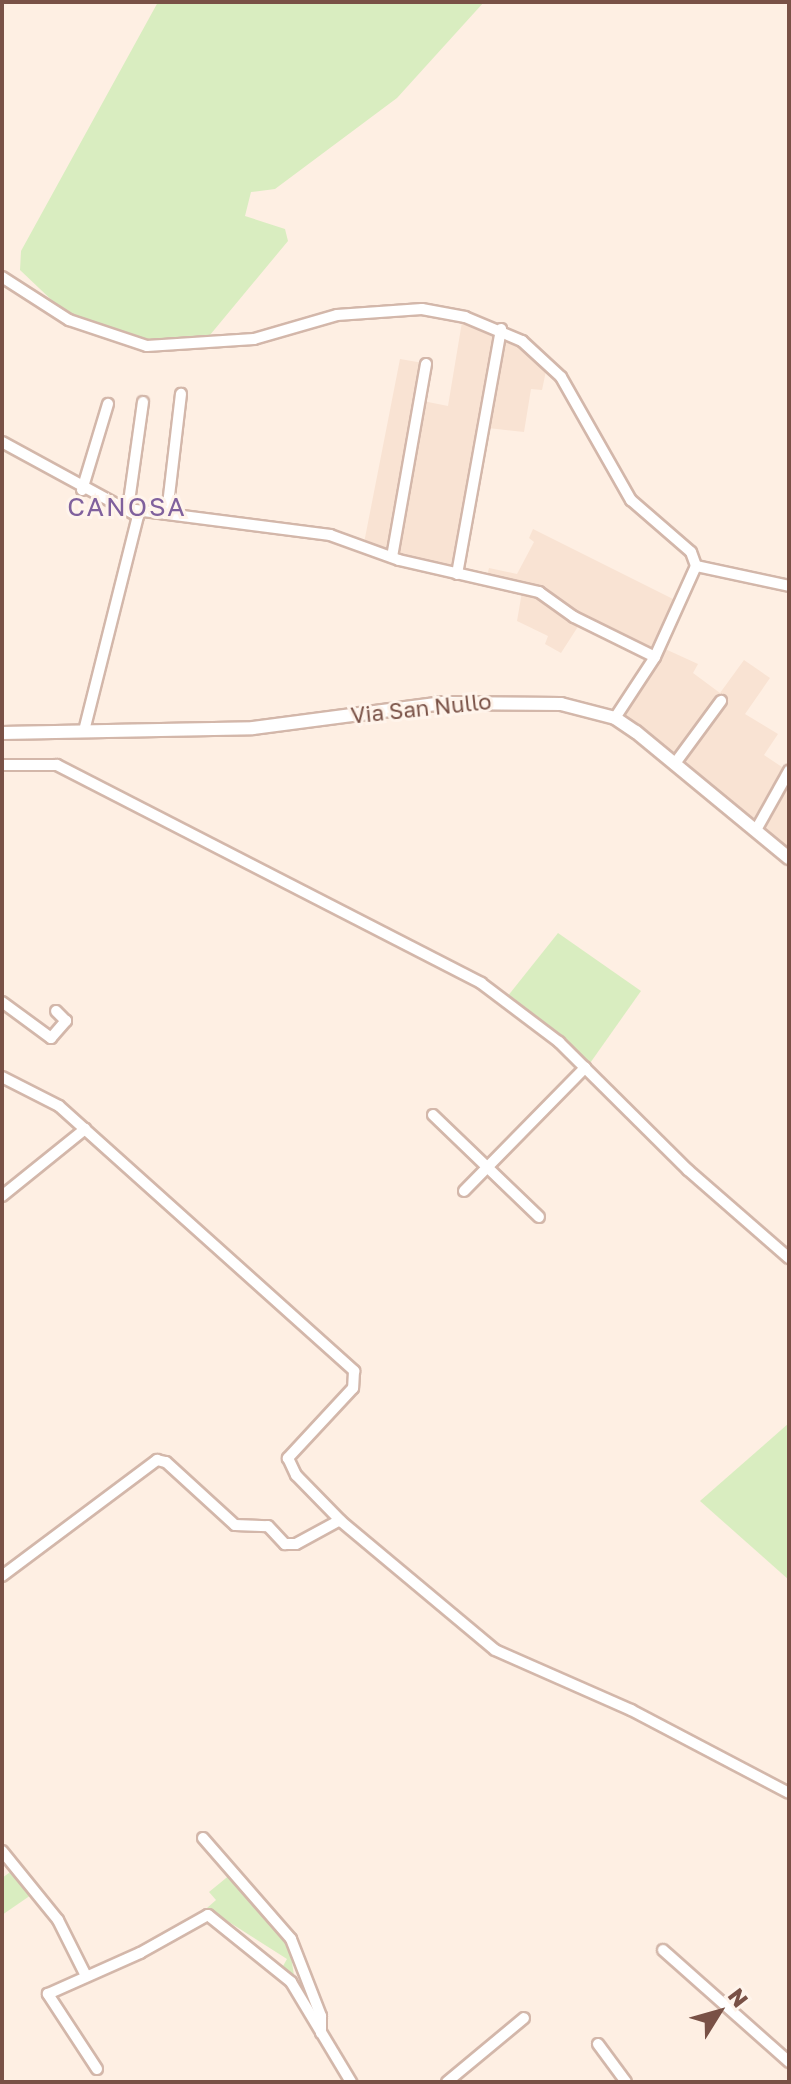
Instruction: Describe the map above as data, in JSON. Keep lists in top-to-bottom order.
{
  "streets": {
    "street": ["Via San Nullo"]
  },
  "districts": ["CANOSA"],
  "north": "top right"
}
